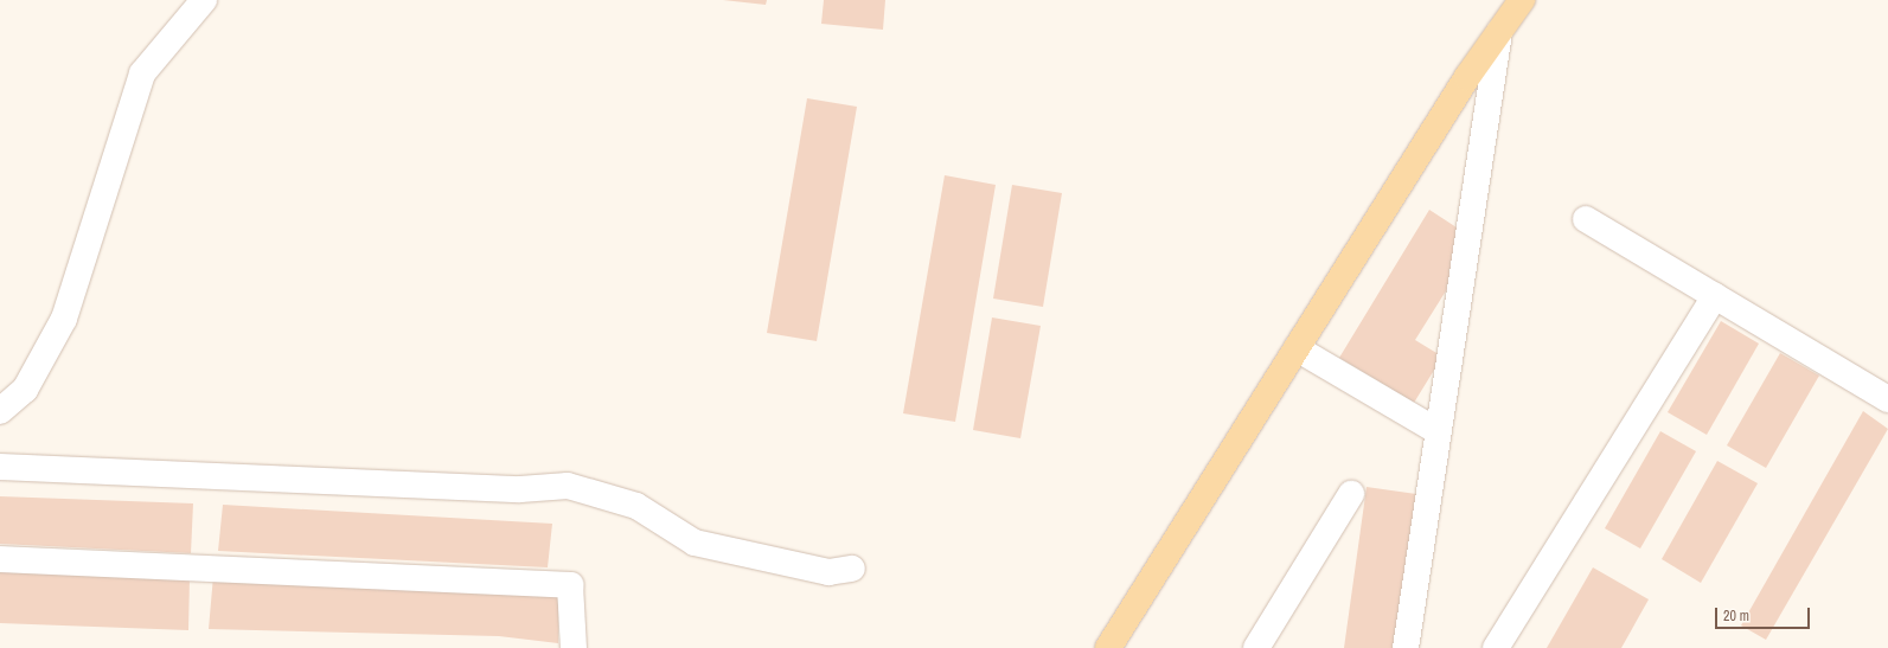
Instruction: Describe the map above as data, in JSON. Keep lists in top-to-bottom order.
{
  "scale_bar": "20 m"
}
